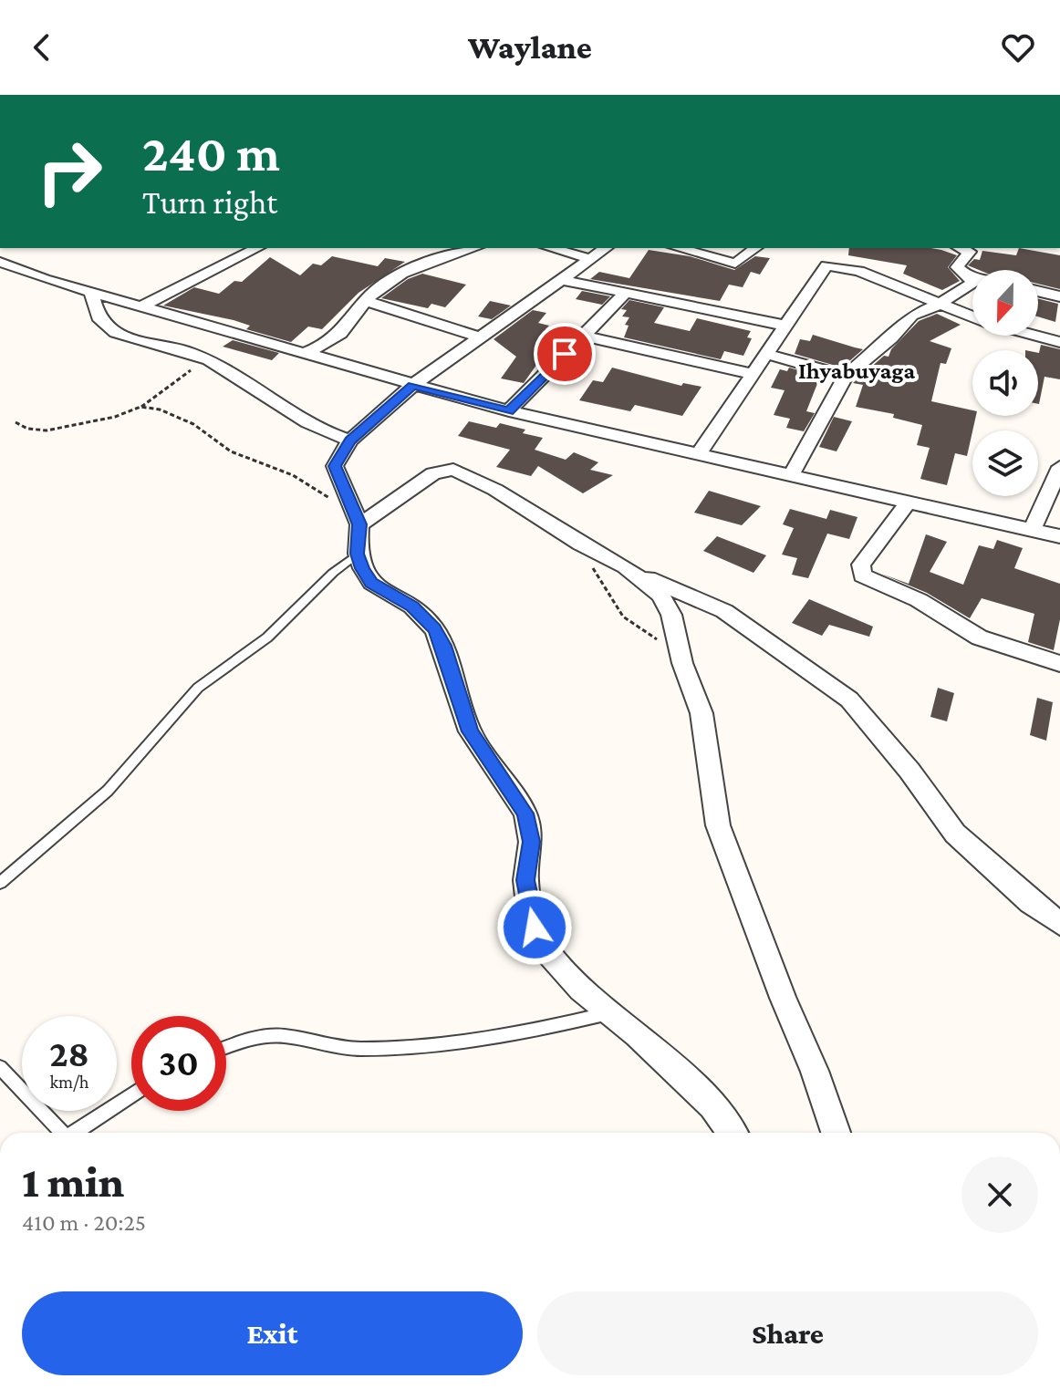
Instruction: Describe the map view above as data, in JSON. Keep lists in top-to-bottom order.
{
  "districts": ["Ihyabuyaga"],
  "north": "bottom",
  "page": {
    "header": "Waylane",
    "turn": ["240 m", "Turn right"],
    "speed": "28 km/h",
    "limit": "30",
    "heading": ["1 min", "410 m · 20:25"],
    "buttons": ["Exit", "Share"]
  }
}
